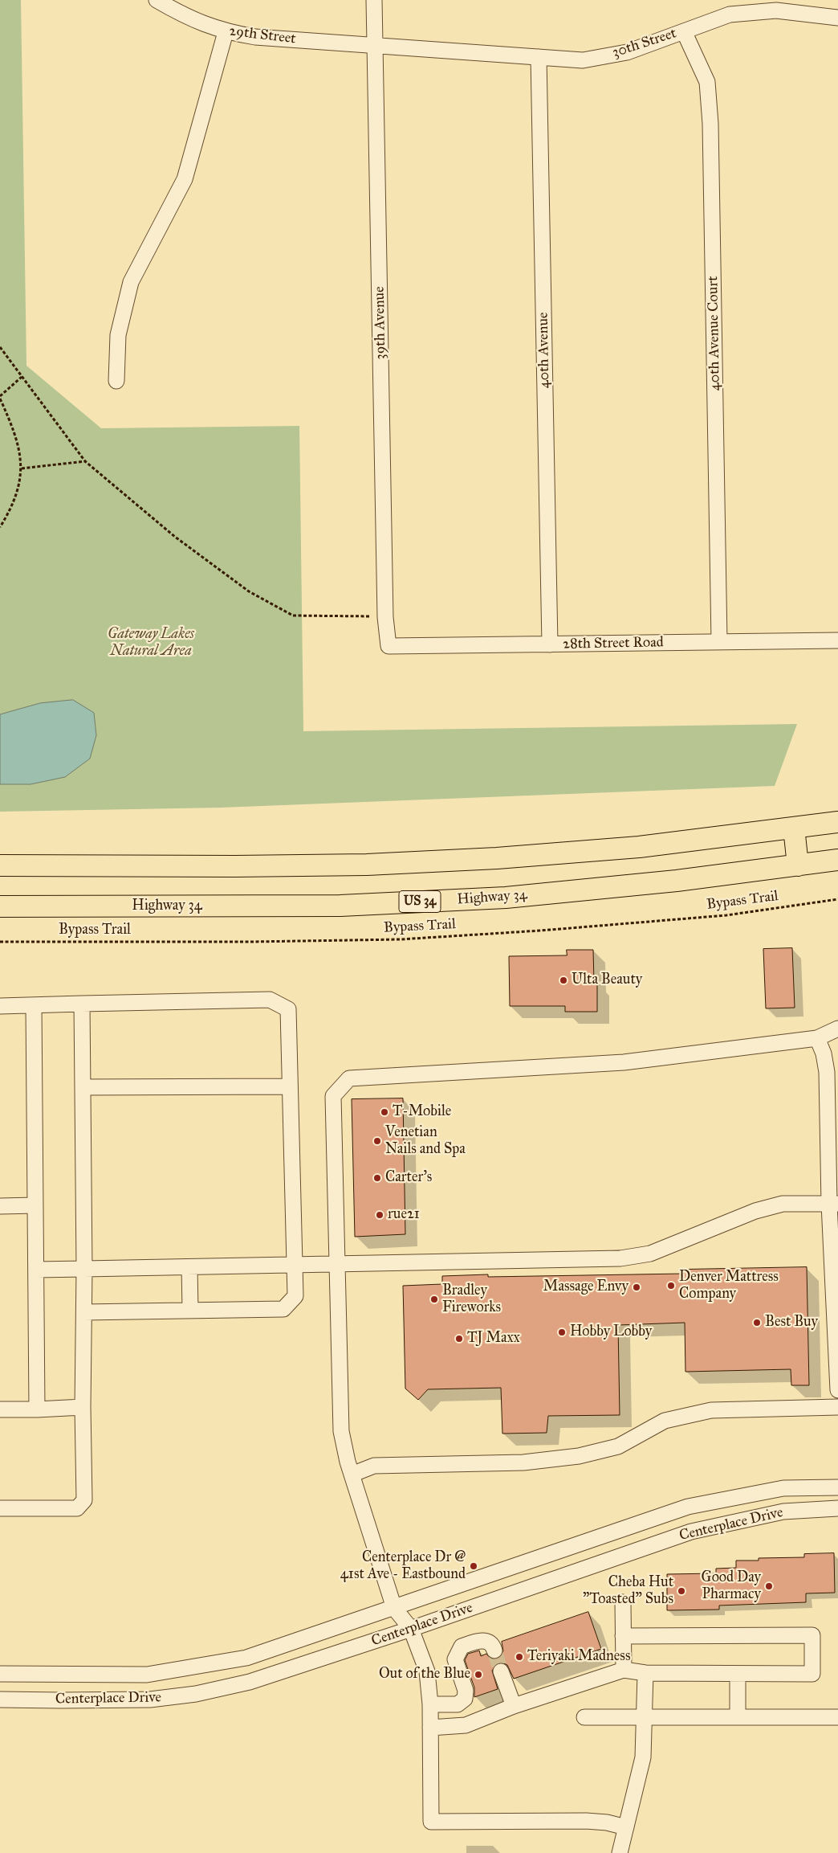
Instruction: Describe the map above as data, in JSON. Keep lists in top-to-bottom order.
{
  "streets": {
    "highway": ["Highway 34", "US 34"],
    "street": [
      "29th Street",
      "30th Street",
      "39th Avenue",
      "40th Avenue Court",
      "40th Avenue",
      "28th Street Road",
      "Centerplace Drive"
    ],
    "path": ["Bypass Trail"]
  },
  "crossings": [
    ["29th Street", "30th Street"],
    ["29th Street", "39th Avenue"],
    ["30th Street", "39th Avenue"],
    ["30th Street", "40th Avenue Court"],
    ["30th Street", "40th Avenue"],
    ["39th Avenue", "28th Street Road"],
    ["40th Avenue Court", "28th Street Road"],
    ["40th Avenue", "28th Street Road"]
  ],
  "parks": ["Gateway Lakes Natural Area"],
  "places": [
    "Ulta Beauty",
    "T-Mobile",
    "Venetian Nails and Spa",
    "Carter's",
    "rue21",
    "Denver Mattress Company",
    "Massage Envy",
    "Bradley Fireworks",
    "Best Buy",
    "Hobby Lobby",
    "TJ Maxx",
    "Centerplace Dr @ 41st Ave - Eastbound",
    "Good Day Pharmacy",
    "Cheba Hut \"Toasted\" Subs",
    "Teriyaki Madness",
    "Out of the Blue"
  ]
}
